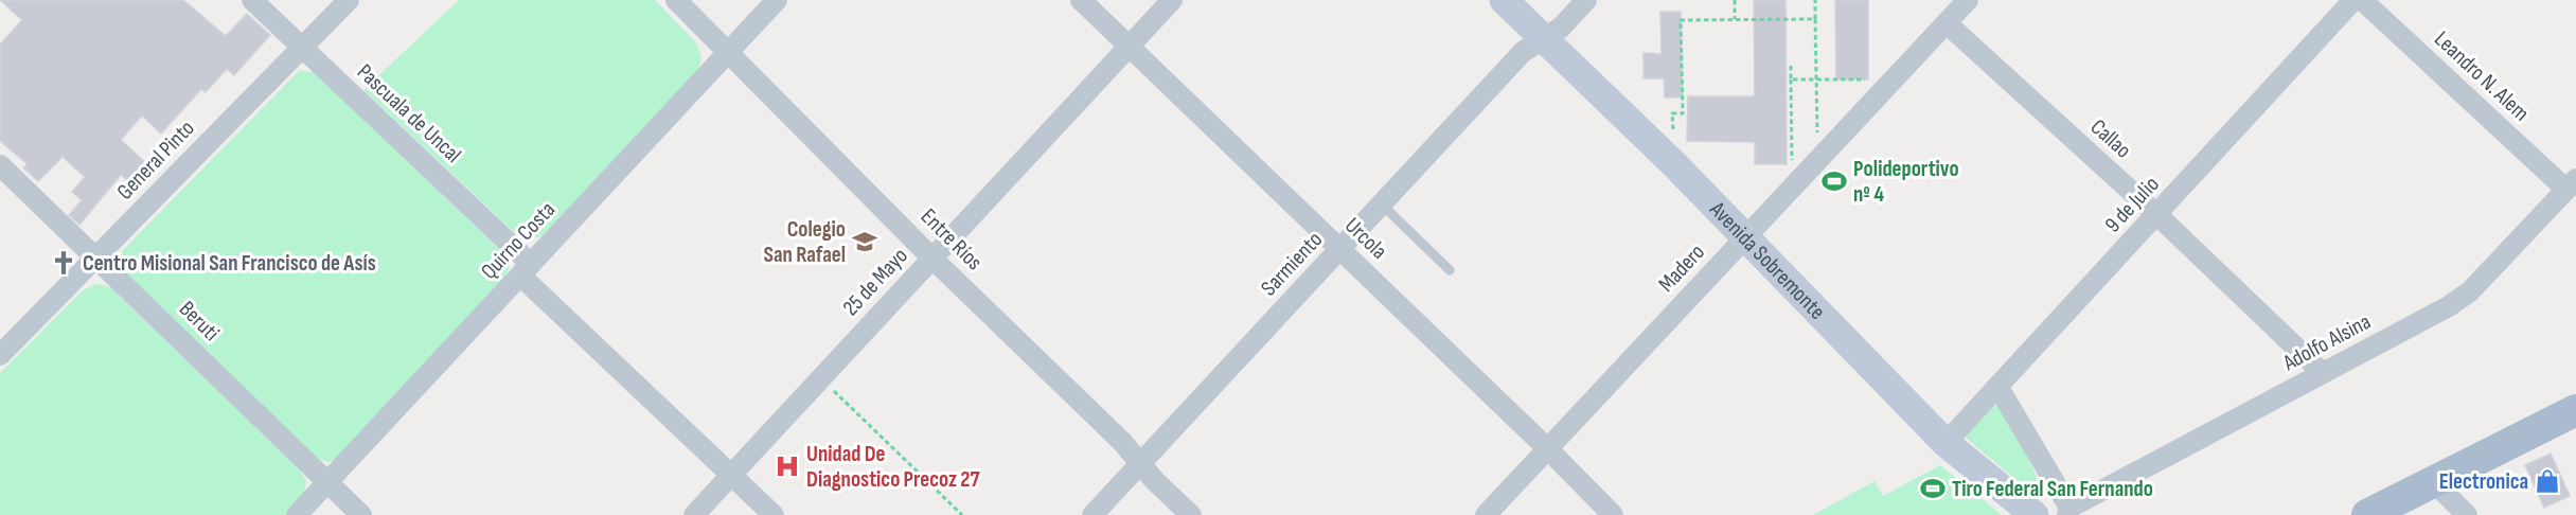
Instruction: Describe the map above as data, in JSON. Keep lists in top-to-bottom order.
{
  "streets": {
    "main road": ["Avenida Sobremonte"],
    "street": [
      "Leandro N. Alem",
      "Pascuala de Uncal",
      "Callao",
      "General Pinto",
      "9 de Julio",
      "Urcola",
      "Entre Ríos",
      "Quirno Costa",
      "Sarmiento",
      "Madero",
      "25 de Mayo",
      "Beruti",
      "Adolfo Alsina"
    ]
  },
  "crossings": [
    ["Leandro N. Alem", "Adolfo Alsina"],
    ["Pascuala de Uncal", "General Pinto"],
    ["Pascuala de Uncal", "Quirno Costa"],
    ["Pascuala de Uncal", "25 de Mayo"],
    ["Callao", "9 de Julio"],
    ["Callao", "Madero"],
    ["Callao", "Adolfo Alsina"],
    ["General Pinto", "Beruti"],
    ["9 de Julio", "Avenida Sobremonte"],
    ["Urcola", "Sarmiento"],
    ["Urcola", "Madero"],
    ["Urcola", "25 de Mayo"],
    ["Entre Ríos", "Quirno Costa"],
    ["Entre Ríos", "Sarmiento"],
    ["Entre Ríos", "25 de Mayo"],
    ["Quirno Costa", "Beruti"],
    ["Avenida Sobremonte", "Sarmiento"],
    ["Avenida Sobremonte", "Madero"]
  ],
  "places": {
    "sports": ["Polideportivo nº 4", "Tiro Federal San Fernando"],
    "school or university": ["Colegio San Rafael"],
    "church": ["Centro Misional San Francisco de Asís"],
    "hospital": ["Unidad De Diagnostico Precoz 27"],
    "shop": ["Electronica"]
  }
}
